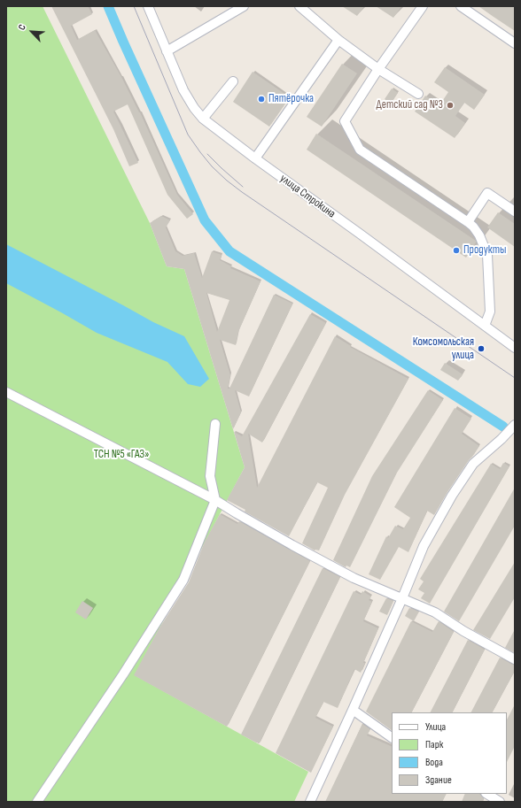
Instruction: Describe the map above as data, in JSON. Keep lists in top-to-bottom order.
{
  "streets": {
    "street": ["улица Строкина"]
  },
  "parks": ["ТСН №5 «ГАЗ»"],
  "places": [
    "Пятёрочка",
    "Детский сад №3",
    "Продукты",
    "Комсомольская улица"
  ],
  "legend": [
    "Улица",
    "Парк",
    "Вода",
    "Здание"
  ],
  "north": "top left"
}
